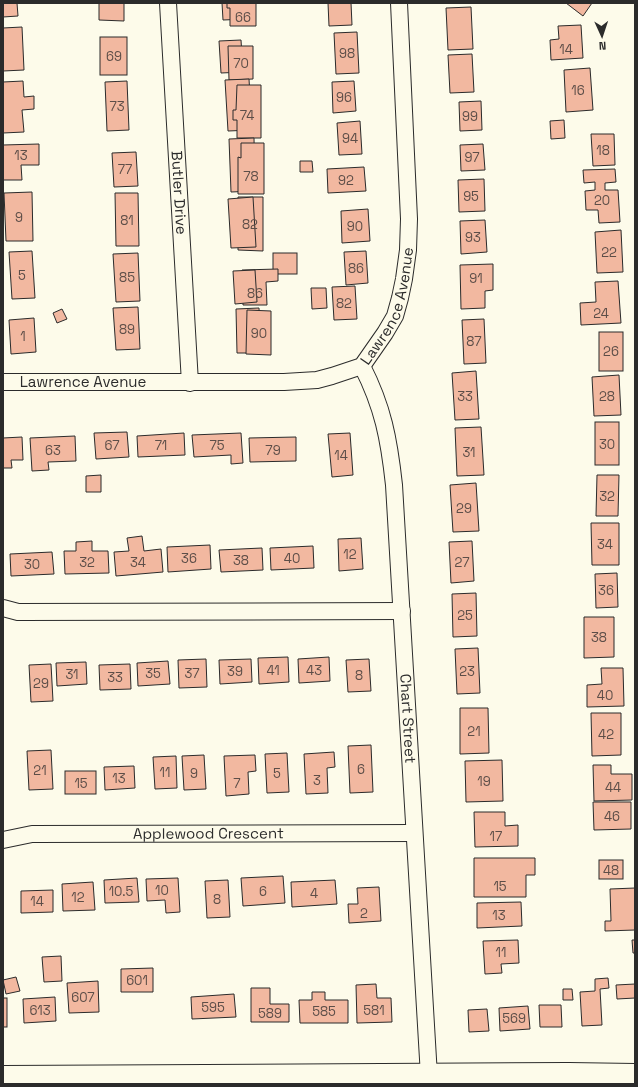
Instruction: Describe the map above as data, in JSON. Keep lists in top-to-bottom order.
{
  "streets": {
    "street": [
      "Butler Drive",
      "Lawrence Avenue",
      "Chart Street",
      "Applewood Crescent"
    ]
  },
  "crossings": [
    ["Butler Drive", "Lawrence Avenue"],
    ["Lawrence Avenue", "Chart Street"],
    ["Chart Street", "Applewood Crescent"]
  ],
  "house_numbers": [
    "66",
    "14",
    "98",
    "69",
    "70",
    "16",
    "96",
    "73",
    "74",
    "99",
    "94",
    "18",
    "13",
    "97",
    "77",
    "78",
    "92",
    "95",
    "20",
    "9",
    "81",
    "82",
    "90",
    "93",
    "22",
    "86",
    "5",
    "85",
    "91",
    "86",
    "82",
    "24",
    "89",
    "90",
    "1",
    "87",
    "26",
    "33",
    "28",
    "30",
    "67",
    "71",
    "75",
    "63",
    "79",
    "31",
    "14",
    "32",
    "29",
    "34",
    "12",
    "36",
    "40",
    "38",
    "32",
    "34",
    "27",
    "30",
    "36",
    "25",
    "38",
    "41",
    "43",
    "39",
    "23",
    "35",
    "37",
    "31",
    "8",
    "33",
    "29",
    "40",
    "21",
    "42",
    "6",
    "21",
    "11",
    "9",
    "5",
    "13",
    "3",
    "19",
    "15",
    "7",
    "44",
    "46",
    "17",
    "48",
    "15",
    "10",
    "10.5",
    "6",
    "4",
    "12",
    "8",
    "14",
    "2",
    "13",
    "11",
    "601",
    "607",
    "595",
    "613",
    "581",
    "585",
    "589",
    "569"
  ],
  "north": "bottom"
}
